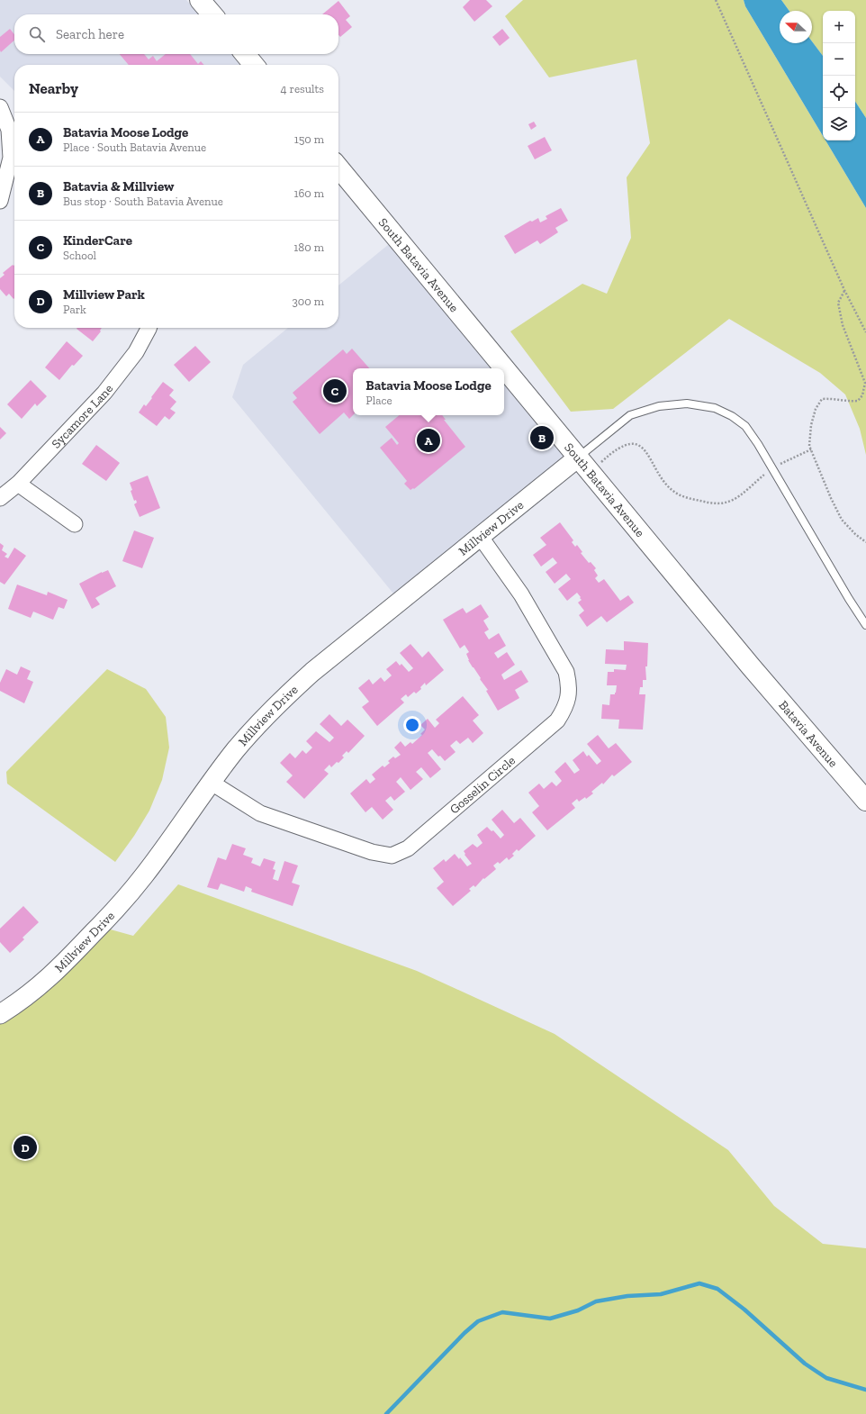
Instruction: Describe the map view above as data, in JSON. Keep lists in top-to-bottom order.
{
  "streets": {
    "main road": ["South Batavia Avenue", "Batavia Avenue"],
    "street": ["Sycamore Lane", "Millview Drive", "Gosselin Circle"]
  },
  "crossings": [
    ["South Batavia Avenue", "Millview Drive"],
    ["South Batavia Avenue", "Batavia Avenue"],
    ["Millview Drive", "Gosselin Circle"]
  ],
  "north": "left",
  "page": {
    "map_buttons": ["+", "−"],
    "search": "Search here",
    "heading": ["Nearby", "4 results"],
    "list": [
      {
        "mark": "A",
        "name": "Batavia Moose Lodge",
        "note": "Place · South Batavia Avenue",
        "value": "150 m"
      },
      {
        "mark": "B",
        "name": "Batavia & Millview",
        "note": "Bus stop · South Batavia Avenue",
        "value": "160 m"
      },
      {
        "mark": "C",
        "name": "KinderCare",
        "note": "School",
        "value": "180 m"
      },
      {
        "mark": "D",
        "name": "Millview Park",
        "note": "Park",
        "value": "300 m"
      }
    ],
    "popup": ["Batavia Moose Lodge", "Place"],
    "pins": [
      "C",
      "B",
      "A",
      "D"
    ]
  }
}
